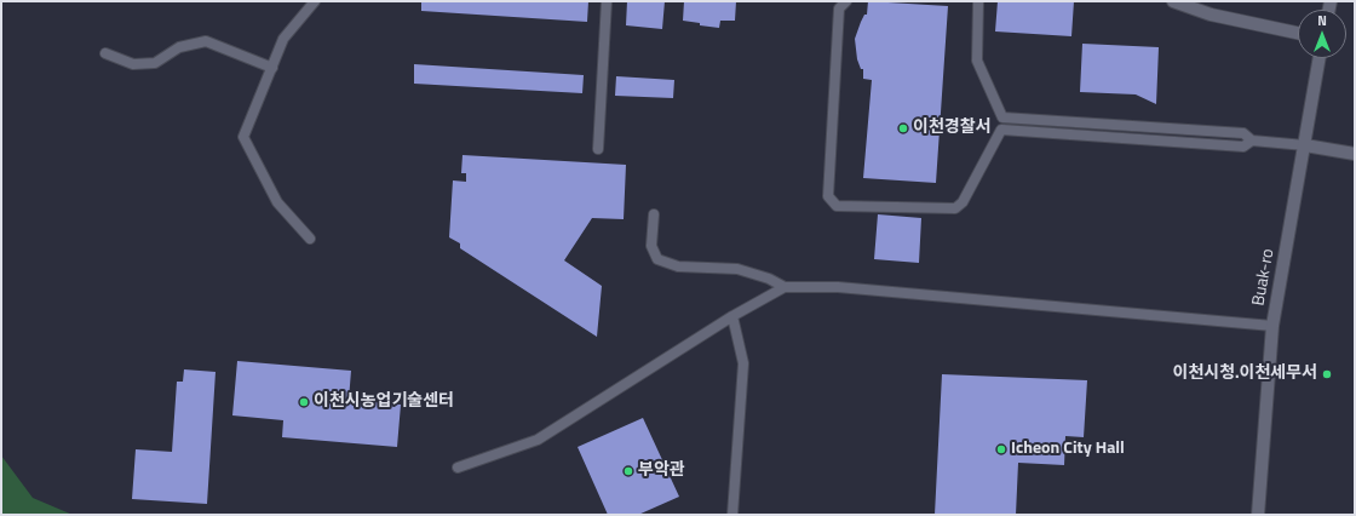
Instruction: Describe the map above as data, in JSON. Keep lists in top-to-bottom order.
{
  "streets": {
    "street": ["Buak-ro"]
  },
  "places": [
    "이천경찰서",
    "이천시청.이천세무서",
    "이천시농업기술센터",
    "Icheon City Hall",
    "부악관"
  ],
  "north": "top"
}
